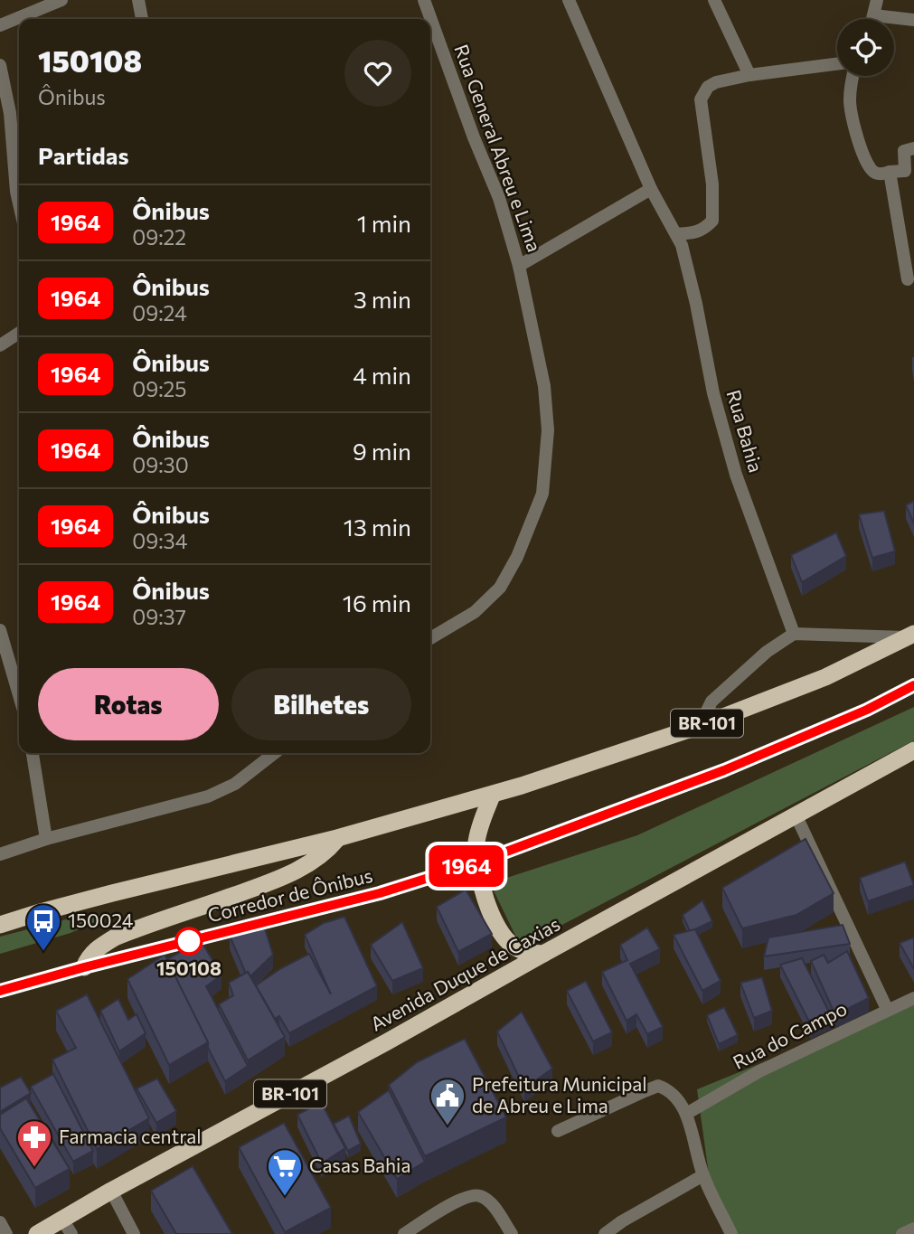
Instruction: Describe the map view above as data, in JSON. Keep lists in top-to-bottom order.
{
  "streets": {
    "highway": ["BR-101", "Avenida Duque de Caxias"],
    "street": [
      "Rua General Abreu e Lima",
      "Rua Bahia",
      "Corredor de Ônibus",
      "Rua do Campo"
    ]
  },
  "places": {
    "other": ["150108"],
    "bus stop": ["150024"],
    "public building": ["Prefeitura Municipal de Abreu e Lima"],
    "pharmacy": ["Farmacia central"],
    "supermarket": ["Casas Bahia"]
  },
  "lines": ["bus line 1964"],
  "page": {
    "on_map": "1964",
    "heading": [
      ["150108", "Ônibus"],
      "Partidas"
    ],
    "list": [
      {
        "mark": "1964",
        "name": "Ônibus",
        "note": "09:22",
        "value": "1 min"
      },
      {
        "mark": "1964",
        "name": "Ônibus",
        "note": "09:24",
        "value": "3 min"
      },
      {
        "mark": "1964",
        "name": "Ônibus",
        "note": "09:25",
        "value": "4 min"
      },
      {
        "mark": "1964",
        "name": "Ônibus",
        "note": "09:30",
        "value": "9 min"
      },
      {
        "mark": "1964",
        "name": "Ônibus",
        "note": "09:34",
        "value": "13 min"
      },
      {
        "mark": "1964",
        "name": "Ônibus",
        "note": "09:37",
        "value": "16 min"
      }
    ],
    "buttons": ["Rotas", "Bilhetes"]
  }
}
